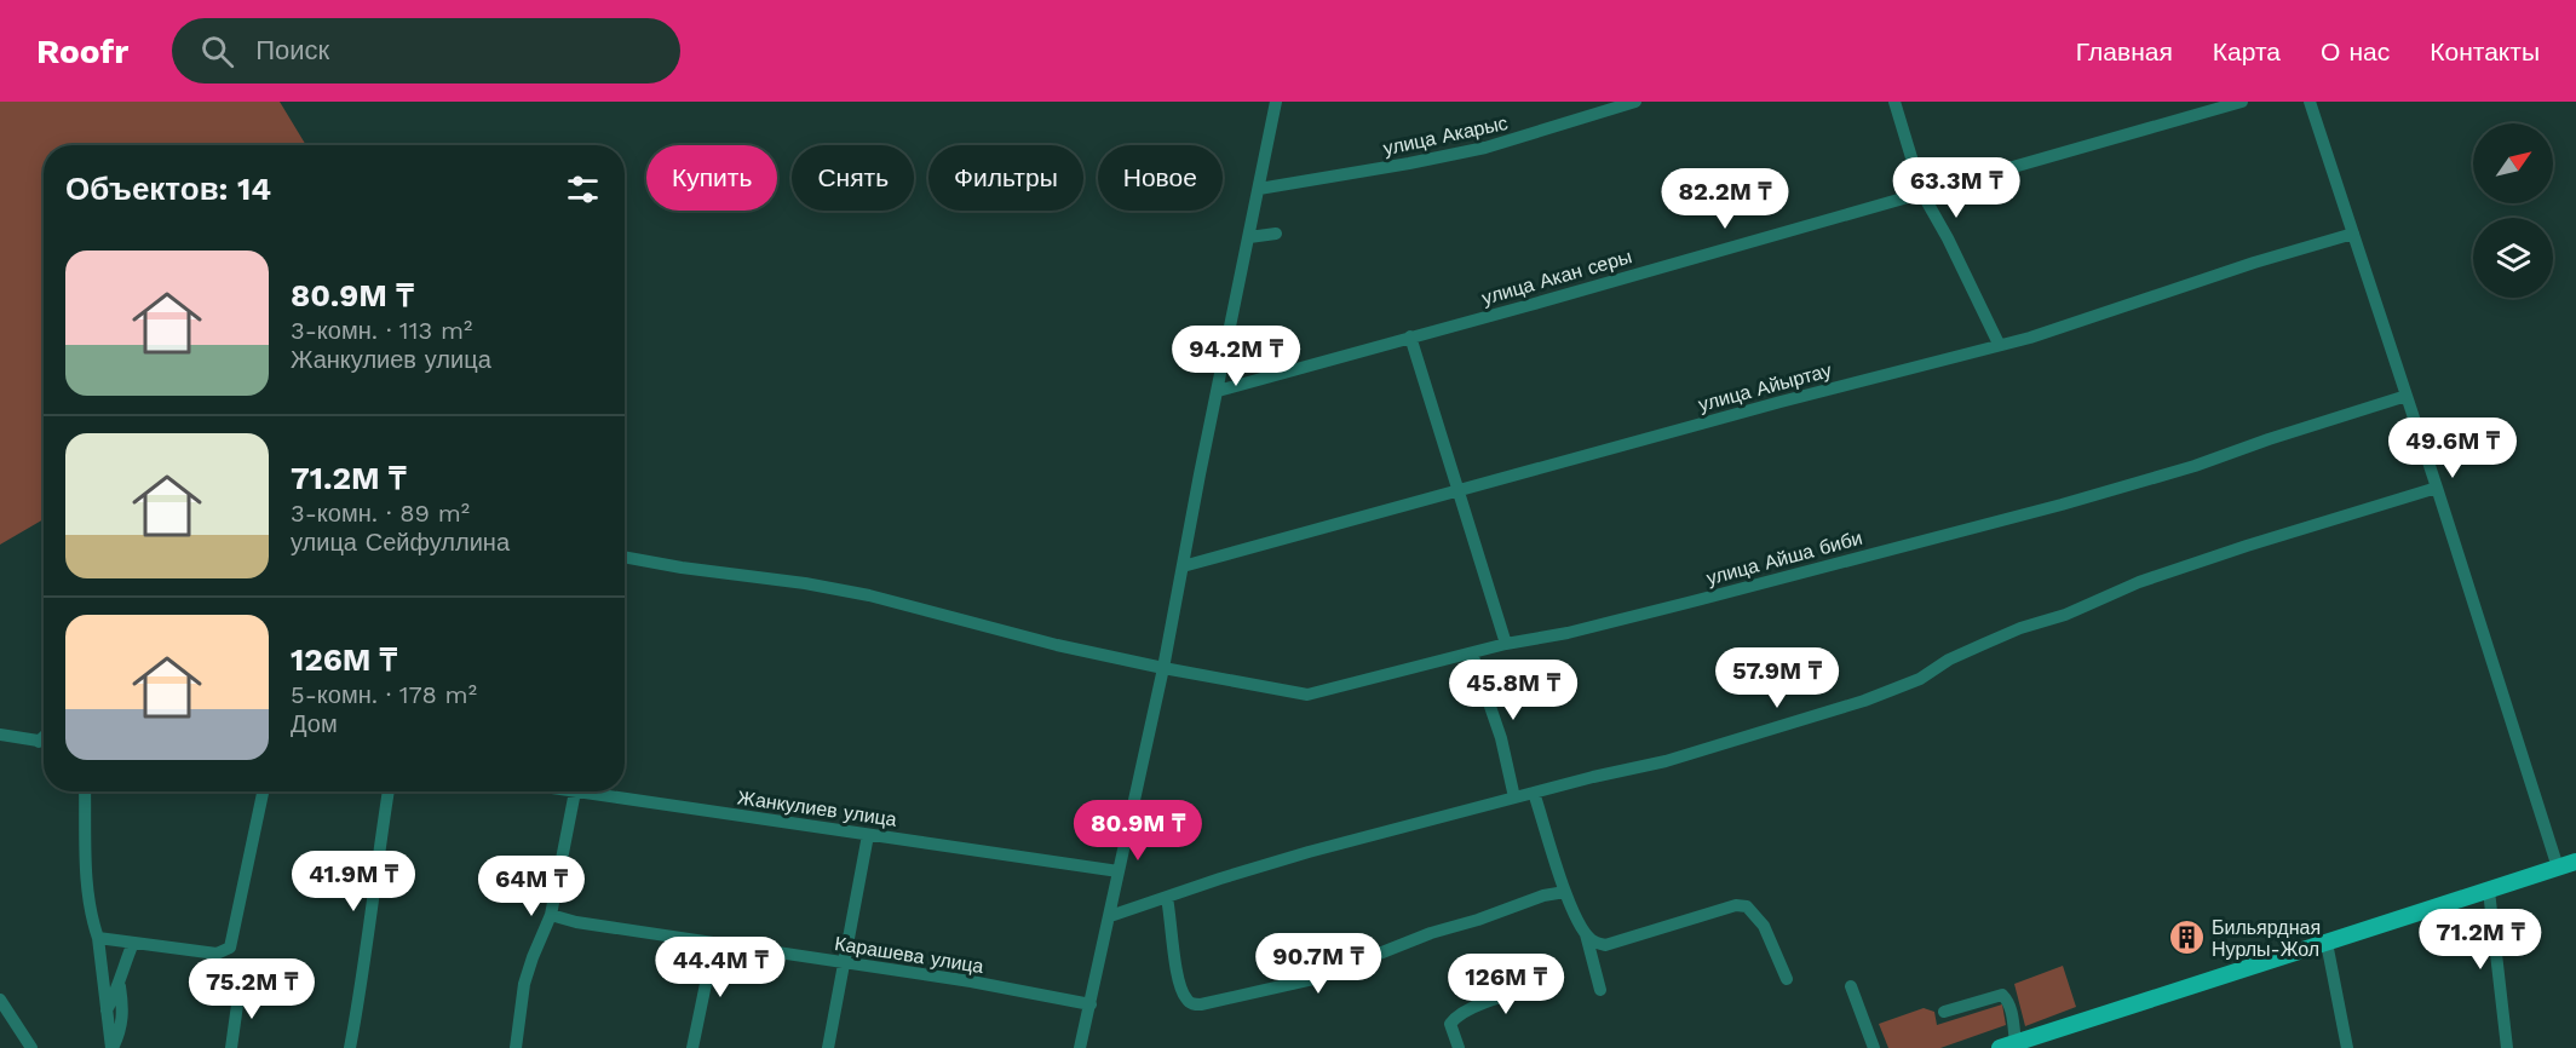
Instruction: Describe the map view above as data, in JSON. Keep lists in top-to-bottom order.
{
  "streets": {
    "street": [
      "улица Акарыс",
      "улица Акан серы",
      "улица Айыртау",
      "улица Айша биби",
      "Жанкулиев улица",
      "Карашева улица"
    ]
  },
  "places": {
    "building": ["Бильярдная Нурлы-Жол"]
  },
  "north": "top right",
  "page": {
    "header": "Roofr",
    "search": "Поиск",
    "nav": [
      "Главная",
      "Карта",
      "О нас",
      "Контакты"
    ],
    "chip": [
      "Купить",
      "Снять",
      "Фильтры",
      "Новое"
    ],
    "heading": "Объектов: 14",
    "price": [
      "63.3M ₸",
      "82.2M ₸",
      "94.2M ₸",
      "49.6M ₸",
      "57.9M ₸",
      "45.8M ₸",
      "80.9M ₸",
      "41.9M ₸",
      "64M ₸",
      "71.2M ₸",
      "90.7M ₸",
      "44.4M ₸",
      "126M ₸",
      "75.2M ₸"
    ],
    "list": [
      {
        "name": "80.9M ₸",
        "note": "3-комн. · 113 m² · Жанкулиев улица"
      },
      {
        "name": "71.2M ₸",
        "note": "3-комн. · 89 m² · улица Сейфуллина"
      },
      {
        "name": "126M ₸",
        "note": "5-комн. · 178 m² · Дом"
      }
    ]
  }
}
